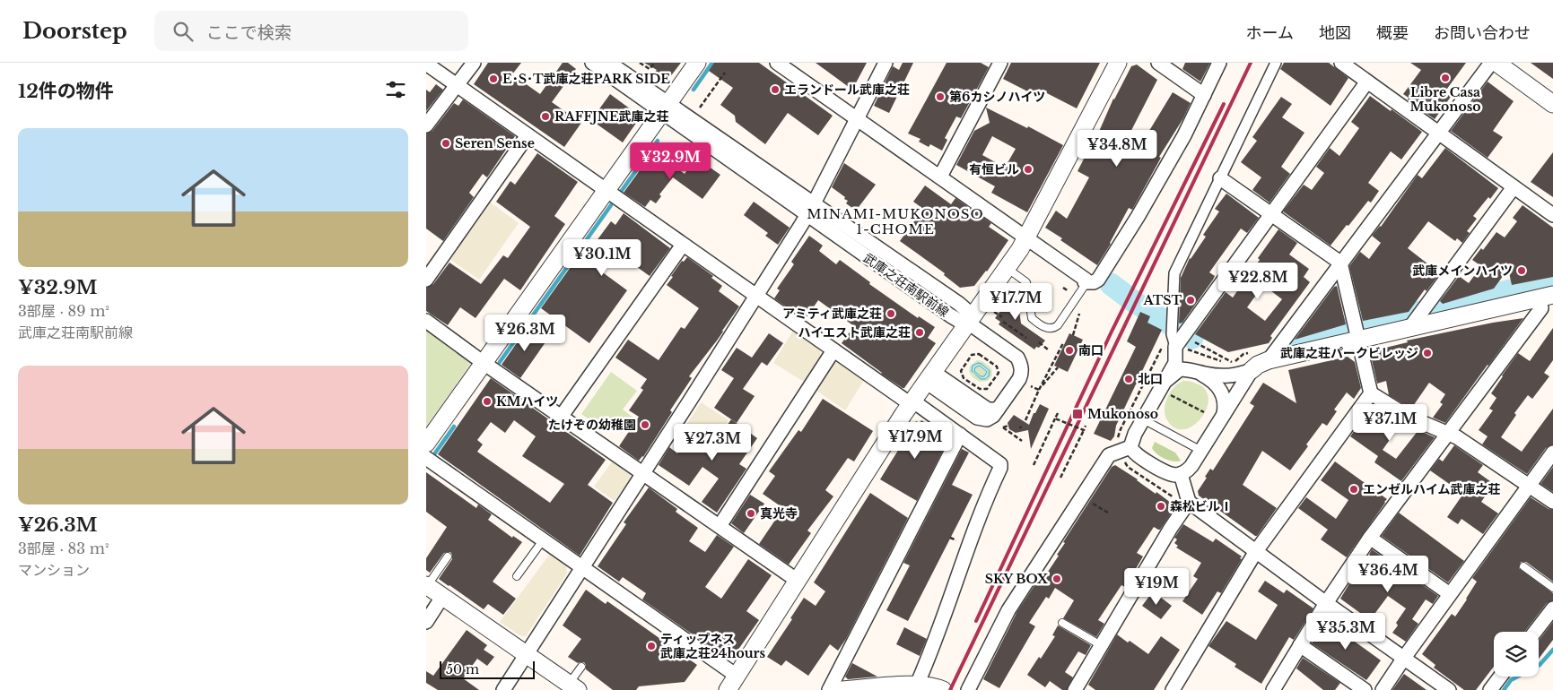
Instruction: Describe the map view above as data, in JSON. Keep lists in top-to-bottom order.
{
  "streets": {
    "street": ["武庫之荘南駅前線"]
  },
  "districts": ["MINAMI-MUKONOSO 1-CHOME"],
  "places": {
    "other": [
      "Libre Casa Mukonoso",
      "E･S･T武庫之荘PARK SIDE",
      "エランドール武庫之荘",
      "第6カシノハイツ",
      "RAFFJNE武庫之荘",
      "Seren Sense",
      "有恒ビル",
      "武庫メインハイツ",
      "ATST",
      "アミティ武庫之荘",
      "ハイエスト武庫之荘",
      "南口",
      "武庫之荘パークビレッジ",
      "北口",
      "KMハイツ",
      "たけぞの幼稚園",
      "エンゼルハイム武庫之荘",
      "森松ビルⅠ",
      "真光寺",
      "SKY BOX",
      "ティップネス 武庫之荘24hours"
    ],
    "transit": ["Mukonoso"]
  },
  "scale_bar": "50 m",
  "page": {
    "header": "Doorstep",
    "search": "ここで検索",
    "nav": [
      "ホーム",
      "地図",
      "概要",
      "お問い合わせ"
    ],
    "heading": "12件の物件",
    "list": [
      {
        "name": "¥32.9M",
        "note": "3部屋 · 89 m² · 武庫之荘南駅前線"
      },
      {
        "name": "¥26.3M",
        "note": "3部屋 · 83 m² · マンション"
      }
    ],
    "price": [
      "¥34.8M",
      "¥32.9M",
      "¥30.1M",
      "¥22.8M",
      "¥17.7M",
      "¥26.3M",
      "¥37.1M",
      "¥17.9M",
      "¥27.3M",
      "¥36.4M",
      "¥19M",
      "¥35.3M"
    ],
    "scale": "50 m"
  }
}
